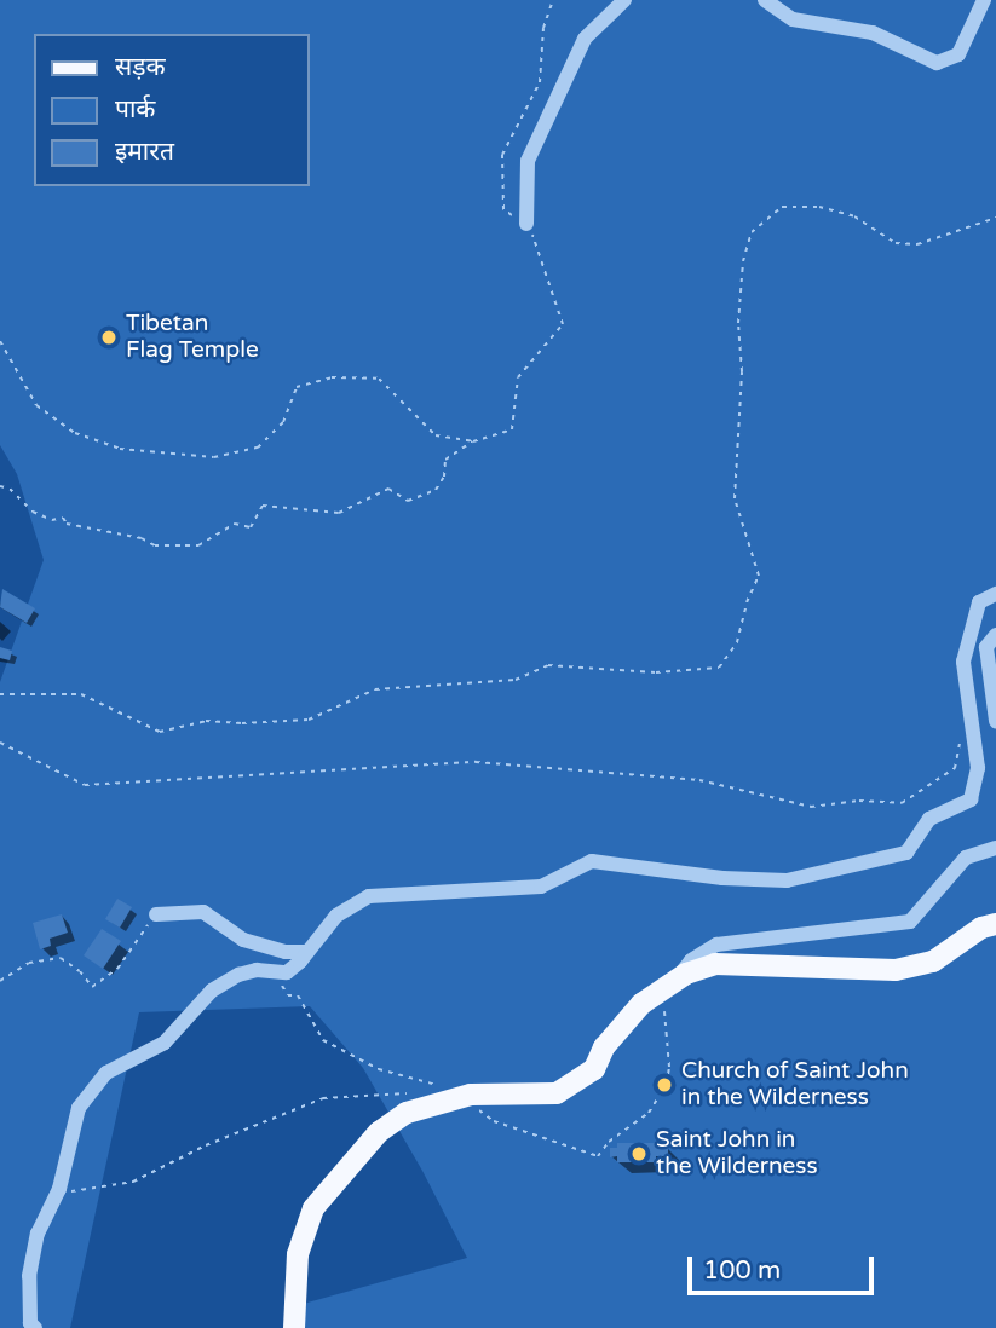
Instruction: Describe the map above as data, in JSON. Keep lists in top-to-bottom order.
{
  "places": ["Tibetan Flag Temple", "Church of Saint John in the Wilderness", "Saint John in the Wilderness"],
  "legend": ["सड़क", "पार्क", "इमारत"],
  "scale_bar": "100 m"
}
